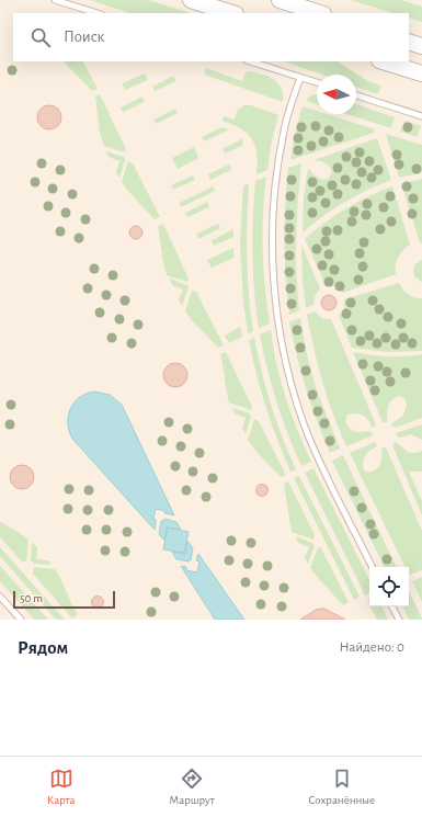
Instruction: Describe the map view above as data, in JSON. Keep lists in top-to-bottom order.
{
  "scale_bar": "50 m",
  "north": "left",
  "page": {
    "search": "Поиск",
    "scale": "50 m",
    "heading": ["Рядом", "Найдено: 0"],
    "nav": ["Карта", "Маршрут", "Сохранённые"]
  }
}
